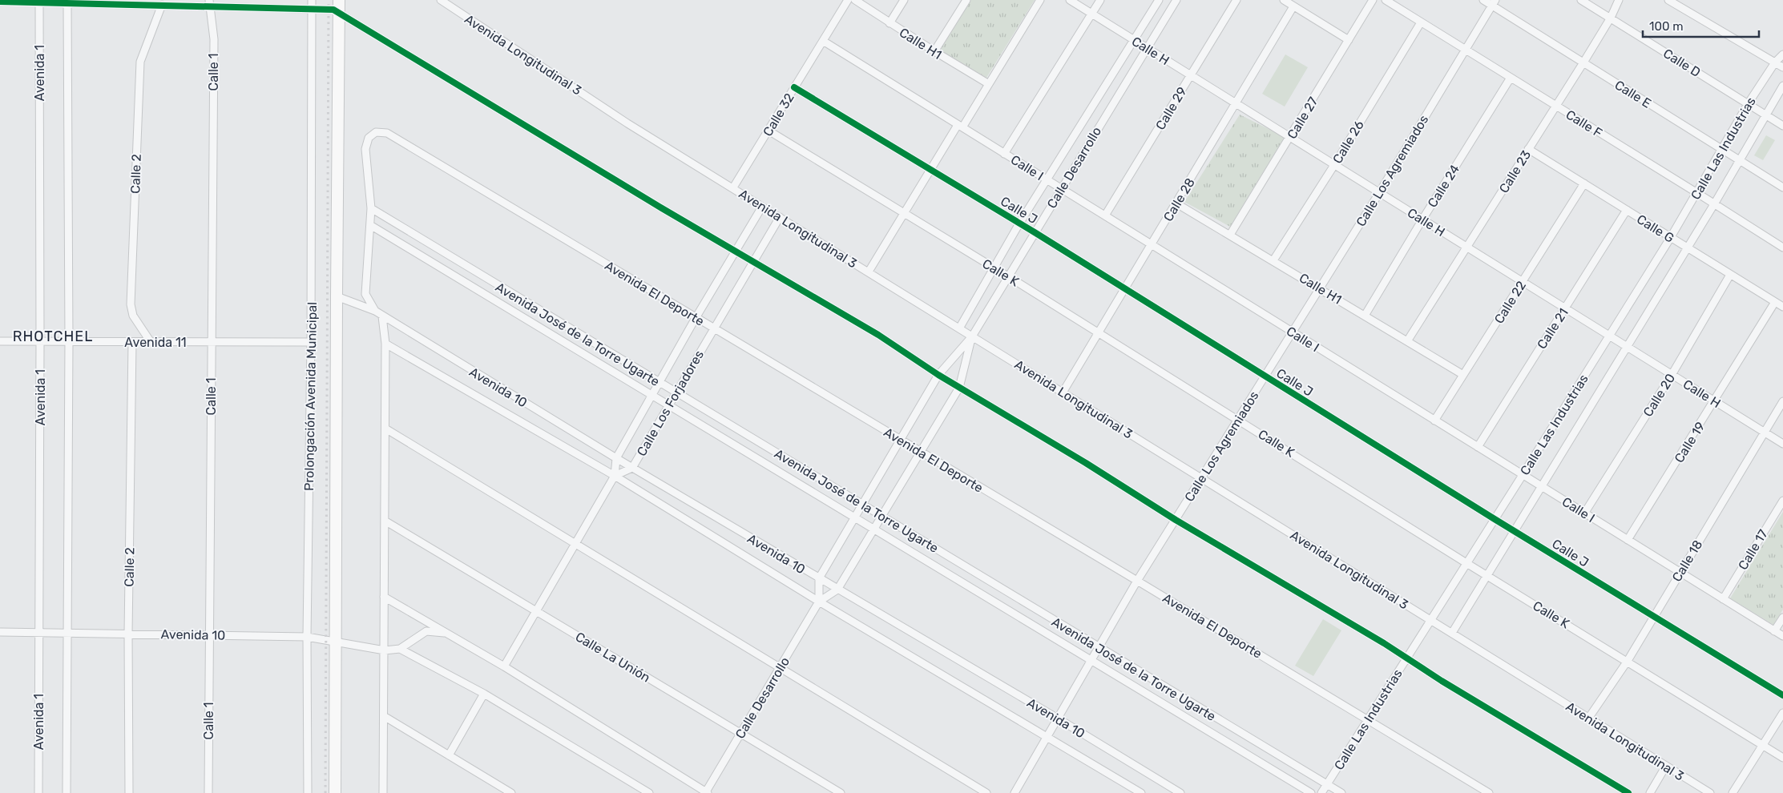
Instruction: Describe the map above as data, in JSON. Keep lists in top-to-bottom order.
{
  "streets": {
    "main road": ["Prolongación Avenida Municipal"],
    "street": [
      "Calle H1",
      "Calle H",
      "Avenida Longitudinal 3",
      "Calle D",
      "Calle 1",
      "Avenida 1",
      "Calle E",
      "Calle 29",
      "Calle 32",
      "Calle 27",
      "Calle F",
      "Calle 26",
      "Calle Las Industrias",
      "Calle I",
      "Calle Desarrollo",
      "Calle Los Agremiados",
      "Calle 23",
      "Calle 2",
      "Calle 24",
      "Calle 28",
      "Calle J",
      "Calle G",
      "Calle K",
      "Avenida El Deporte",
      "Calle 22",
      "Calle 21",
      "Avenida José de la Torre Ugarte",
      "Avenida 11",
      "Avenida 10",
      "Calle 20",
      "Calle Los Forjadores",
      "Calle 19",
      "Calle 17",
      "Calle 18",
      "Calle La Unión"
    ]
  },
  "crossings": [
    ["Calle H1", "Calle 27"],
    ["Calle H1", "Calle 26"],
    ["Calle H1", "Calle Los Agremiados"],
    ["Calle H1", "Calle 23"],
    ["Calle H1", "Calle 24"],
    ["Calle H1", "Calle 28"],
    ["Calle H1", "Calle 22"],
    ["Calle H", "Calle 29"],
    ["Calle H", "Calle 27"],
    ["Calle H", "Calle 26"],
    ["Calle H", "Calle Las Industrias"],
    ["Calle H", "Calle Desarrollo"],
    ["Calle H", "Calle Los Agremiados"],
    ["Calle H", "Calle 23"],
    ["Calle H", "Calle 24"],
    ["Calle H", "Calle 28"],
    ["Calle H", "Calle 22"],
    ["Calle H", "Calle 21"],
    ["Calle H", "Calle 20"],
    ["Calle H", "Calle 19"],
    ["Calle H", "Calle 18"],
    ["Avenida Longitudinal 3", "Calle 32"],
    ["Avenida Longitudinal 3", "Calle Las Industrias"],
    ["Avenida Longitudinal 3", "Calle Desarrollo"],
    ["Avenida Longitudinal 3", "Calle Los Agremiados"],
    ["Avenida Longitudinal 3", "Calle 28"],
    ["Avenida Longitudinal 3", "Calle Los Forjadores"],
    ["Avenida Longitudinal 3", "Calle 18"],
    ["Calle D", "Calle Las Industrias"],
    ["Calle D", "Calle 23"],
    ["Calle 1", "Avenida 11"],
    ["Calle 1", "Avenida 10"],
    ["Avenida 1", "Avenida 11"],
    ["Avenida 1", "Avenida 10"],
    ["Calle E", "Calle Las Industrias"],
    ["Calle E", "Calle Los Agremiados"],
    ["Calle E", "Calle 23"],
    ["Calle 29", "Calle I"],
    ["Calle 32", "Calle I"],
    ["Calle 32", "Calle J"],
    ["Calle 32", "Calle K"],
    ["Calle F", "Calle 26"],
    ["Calle F", "Calle Las Industrias"],
    ["Calle F", "Calle Los Agremiados"],
    ["Calle F", "Calle 23"],
    ["Calle F", "Calle 24"],
    ["Calle Las Industrias", "Calle I"],
    ["Calle Las Industrias", "Calle J"],
    ["Calle Las Industrias", "Calle G"],
    ["Calle Las Industrias", "Calle K"],
    ["Calle Las Industrias", "Avenida El Deporte"],
    ["Calle Las Industrias", "Avenida José de la Torre Ugarte"],
    ["Calle I", "Calle Desarrollo"],
    ["Calle I", "Calle Los Agremiados"],
    ["Calle I", "Calle 28"],
    ["Calle I", "Calle 22"],
    ["Calle I", "Calle 21"],
    ["Calle I", "Calle 20"],
    ["Calle I", "Calle 19"],
    ["Calle I", "Calle 17"],
    ["Calle I", "Calle 18"],
    ["Calle Desarrollo", "Calle J"],
    ["Calle Desarrollo", "Calle K"],
    ["Calle Desarrollo", "Avenida El Deporte"],
    ["Calle Desarrollo", "Avenida José de la Torre Ugarte"],
    ["Calle Desarrollo", "Avenida 10"],
    ["Calle Desarrollo", "Calle La Unión"],
    ["Calle Los Agremiados", "Calle J"],
    ["Calle Los Agremiados", "Calle K"],
    ["Calle Los Agremiados", "Avenida El Deporte"],
    ["Calle Los Agremiados", "Avenida José de la Torre Ugarte"],
    ["Calle Los Agremiados", "Avenida 10"],
    ["Calle 23", "Calle G"],
    ["Calle 2", "Avenida 11"],
    ["Calle 2", "Avenida 10"],
    ["Calle 28", "Calle J"],
    ["Calle 28", "Calle K"],
    ["Calle J", "Calle 18"],
    ["Calle G", "Calle 22"],
    ["Calle G", "Calle 21"],
    ["Calle G", "Calle 20"],
    ["Calle G", "Calle 19"],
    ["Calle K", "Calle 18"],
    ["Avenida El Deporte", "Avenida José de la Torre Ugarte"],
    ["Avenida El Deporte", "Calle Los Forjadores"],
    ["Avenida José de la Torre Ugarte", "Calle Los Forjadores"],
    ["Avenida 11", "Prolongación Avenida Municipal"],
    ["Avenida 10", "Prolongación Avenida Municipal"],
    ["Avenida 10", "Calle Los Forjadores"],
    ["Calle Los Forjadores", "Calle La Unión"]
  ],
  "districts": ["RHOTCHEL"],
  "scale_bar": "100 m"
}
